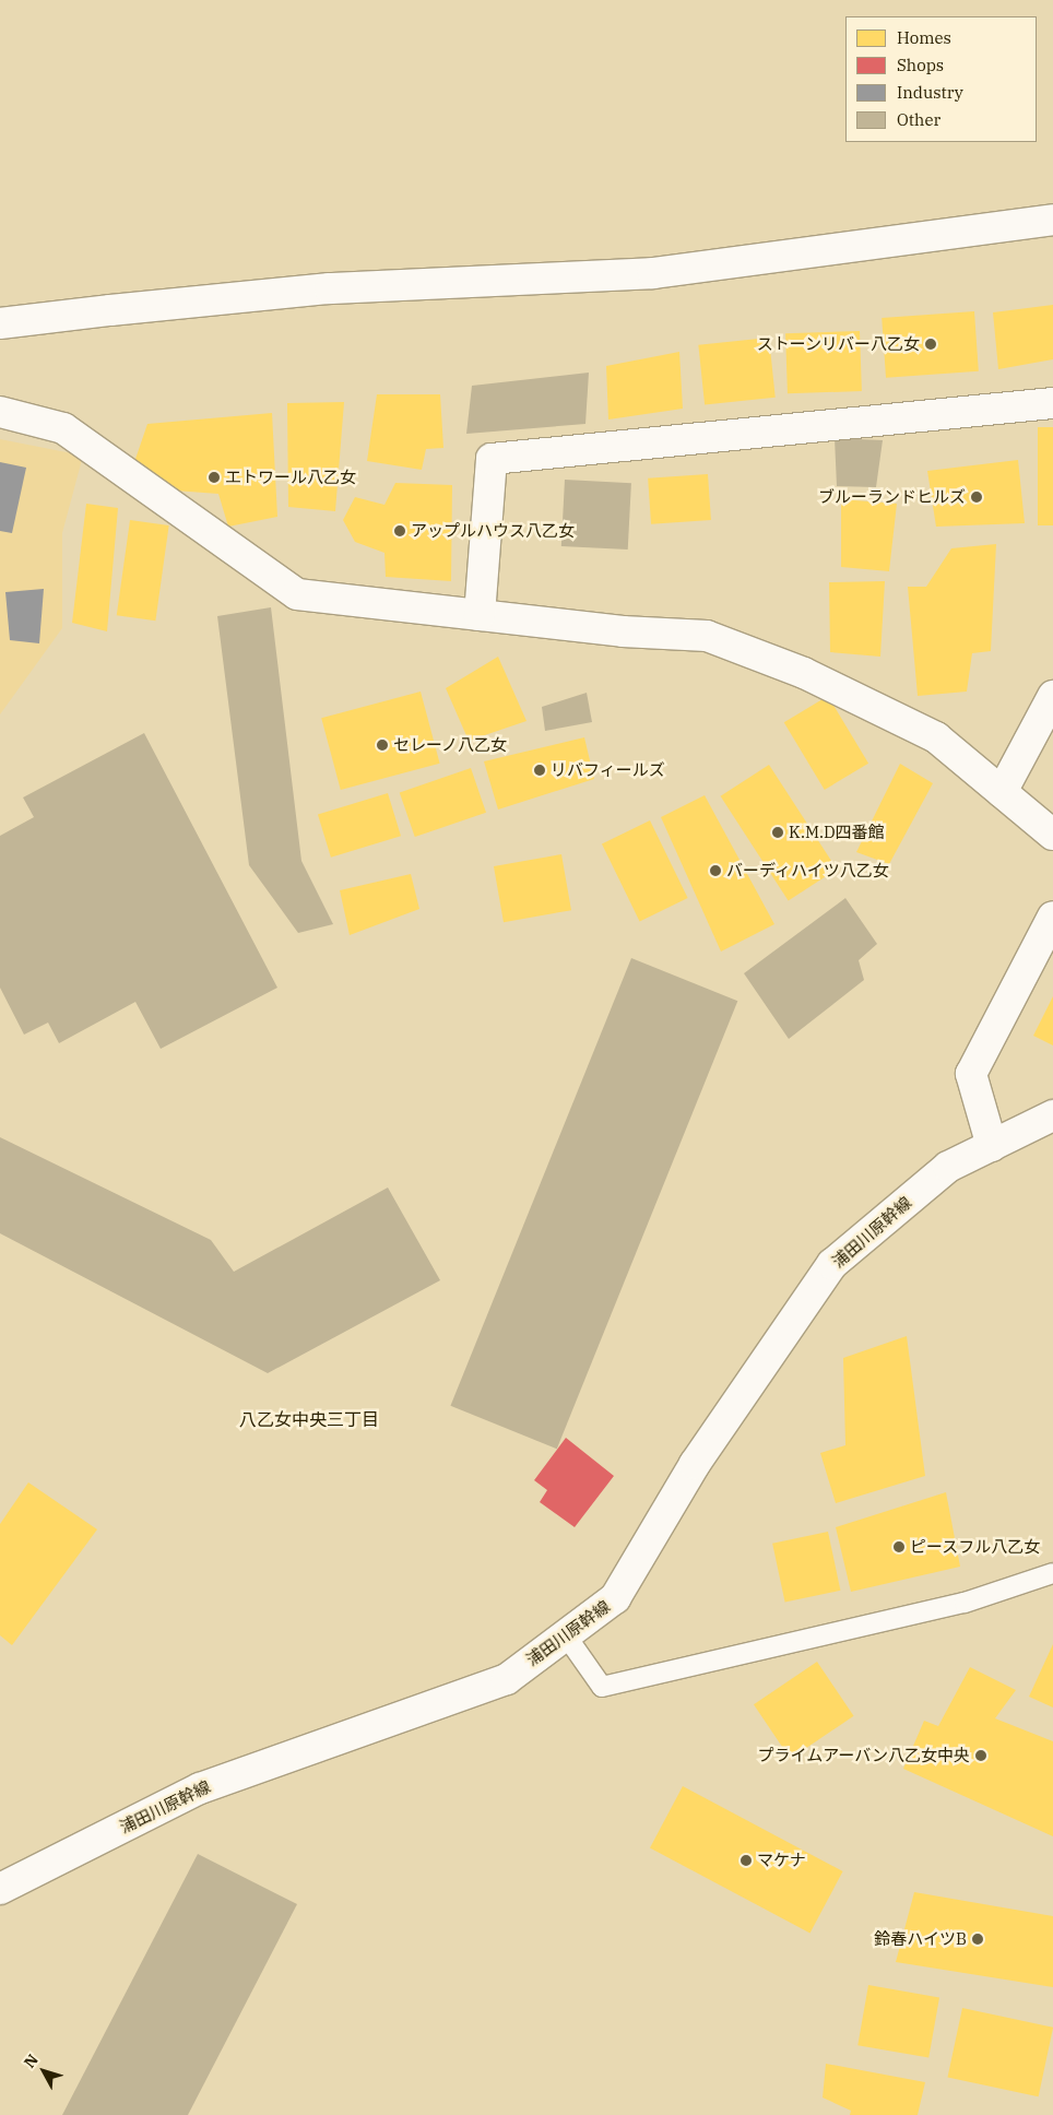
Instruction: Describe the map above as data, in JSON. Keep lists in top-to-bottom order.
{
  "streets": {
    "street": ["浦田川原幹線"]
  },
  "districts": ["八乙女中央三丁目"],
  "places": [
    "ストーンリバー八乙女",
    "エトワール八乙女",
    "ブルーランドヒルズ",
    "アップルハウス八乙女",
    "セレーノ八乙女",
    "リバフィールズ",
    "K.M.D四番館",
    "バーディハイツ八乙女",
    "ピースフル八乙女",
    "プライムアーバン八乙女中央",
    "マケナ",
    "鈴春ハイツB"
  ],
  "legend": [
    "Homes",
    "Shops",
    "Industry",
    "Other"
  ],
  "north": "top left"
}
